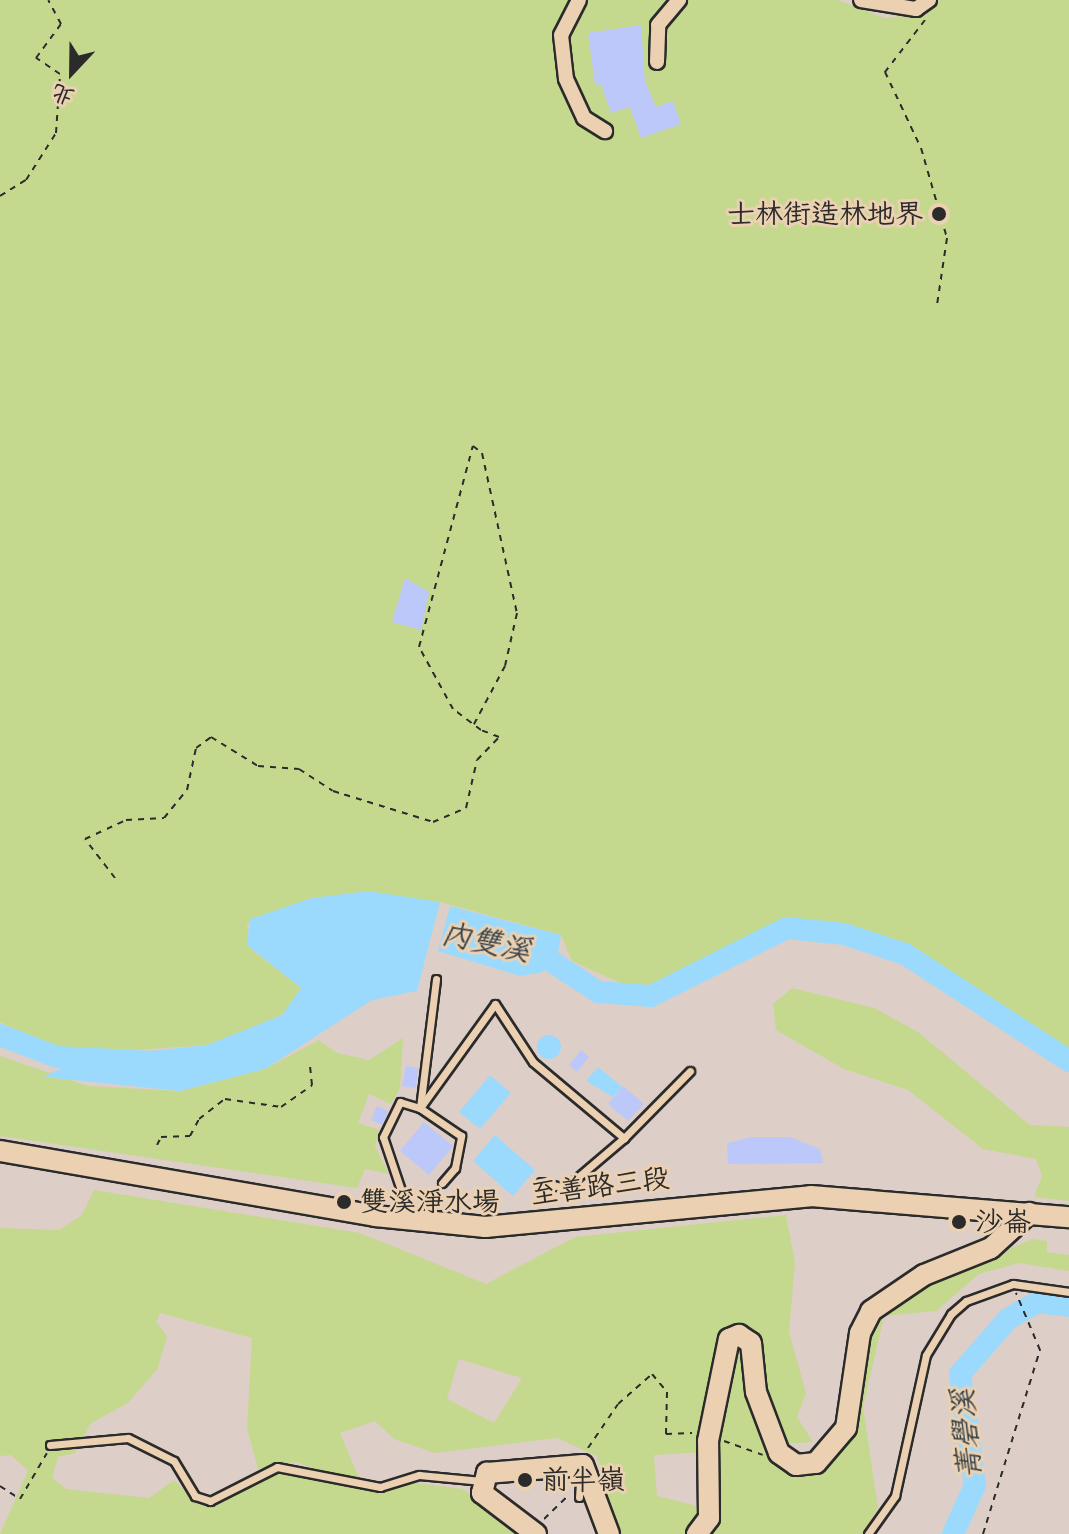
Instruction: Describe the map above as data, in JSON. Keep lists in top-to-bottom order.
{
  "streets": {
    "street": ["至善路三段"]
  },
  "water": ["內雙溪", "菁礐溪"],
  "places": [
    "士林街造林地界",
    "雙溪淨水場",
    "沙崙",
    "前半嶺"
  ],
  "north": "bottom"
}
